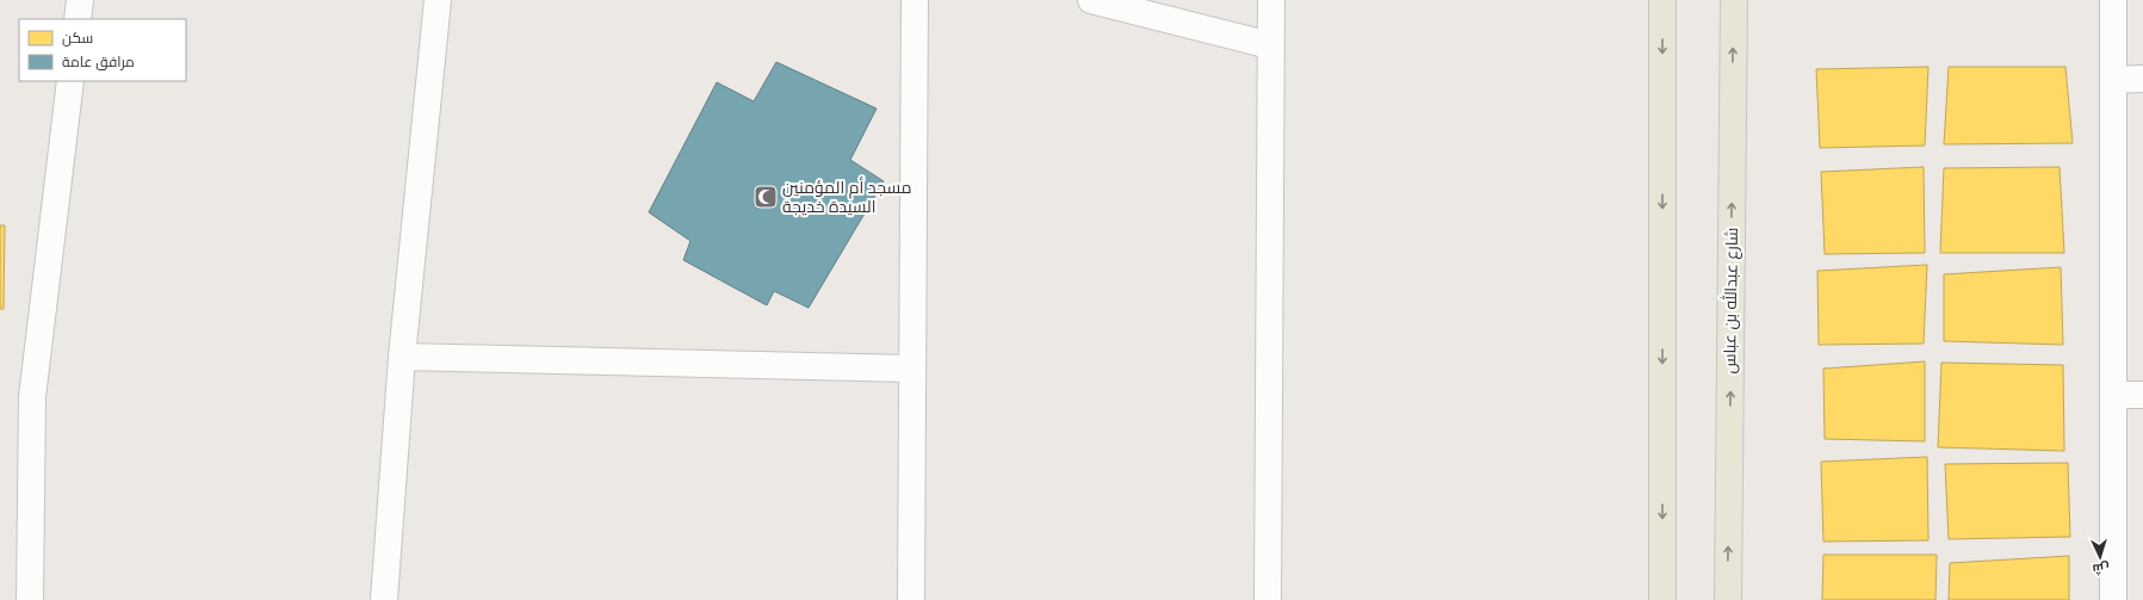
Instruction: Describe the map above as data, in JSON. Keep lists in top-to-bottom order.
{
  "streets": {
    "main road": ["شارع عبدالله بن عباس"]
  },
  "places": {
    "mosque": ["مسجد أم المؤمنين السيدة خديجة"]
  },
  "legend": ["سكن", "مرافق عامة"],
  "north": "bottom"
}
